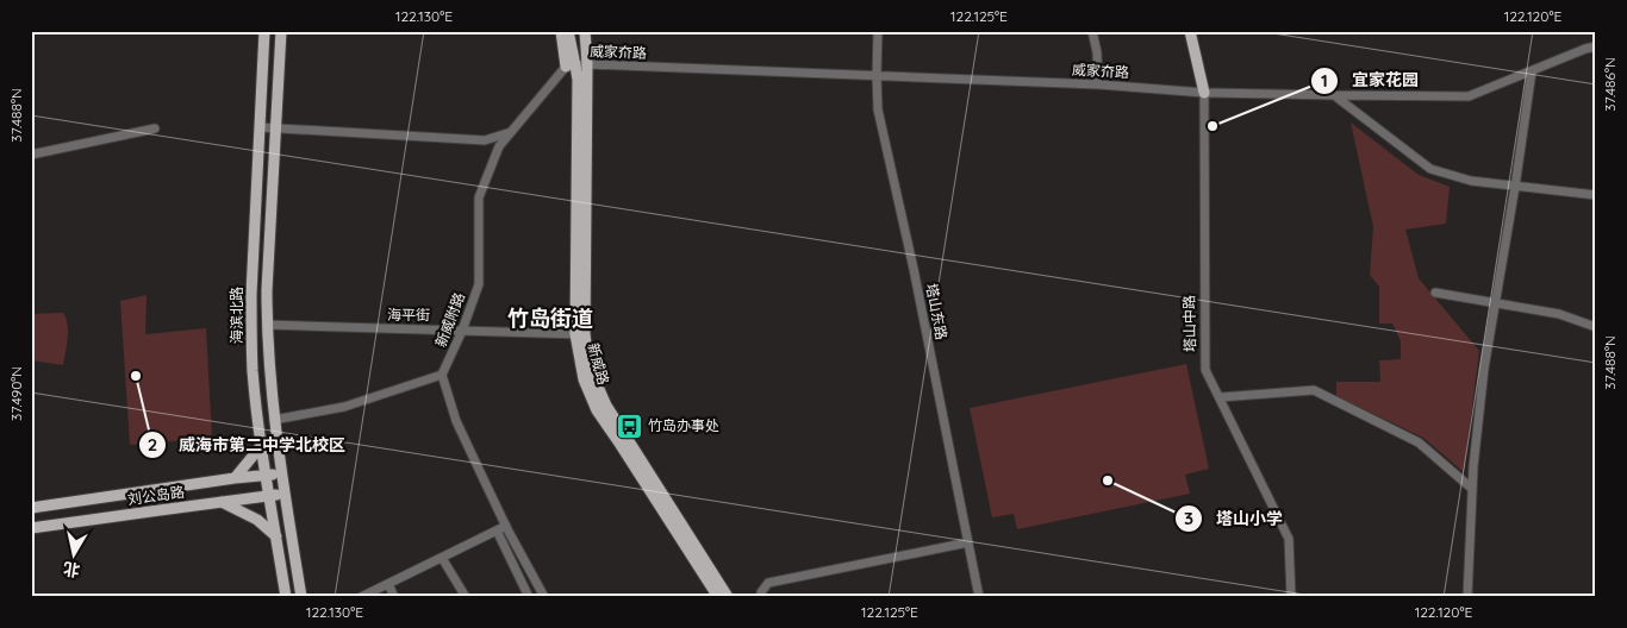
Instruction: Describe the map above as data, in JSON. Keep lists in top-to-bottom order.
{
  "streets": {
    "main road": [
      "海滨北路",
      "塔山中路",
      "新威路",
      "刘公岛路"
    ],
    "street": [
      "威家夼路",
      "塔山东路",
      "海平街",
      "新威附路"
    ]
  },
  "crossings": [
    ["威家夼路", "塔山东路"],
    ["威家夼路", "新威附路"],
    ["威家夼路", "塔山中路"],
    ["威家夼路", "新威路"],
    ["海滨北路", "海平街"],
    ["海滨北路", "刘公岛路"],
    ["海平街", "新威附路"],
    ["海平街", "新威路"],
    ["新威附路", "新威路"]
  ],
  "districts": ["竹岛街道"],
  "places": {
    "other": ["宜家花园", "威海市第二中学北校区", "塔山小学"],
    "bus stop": ["竹岛办事处"]
  },
  "north": "bottom",
  "coordinates": [
    "122.130°E",
    "122.125°E",
    "122.120°E",
    "37.486°N",
    "37.488°N",
    "37.490°N"
  ]
}
